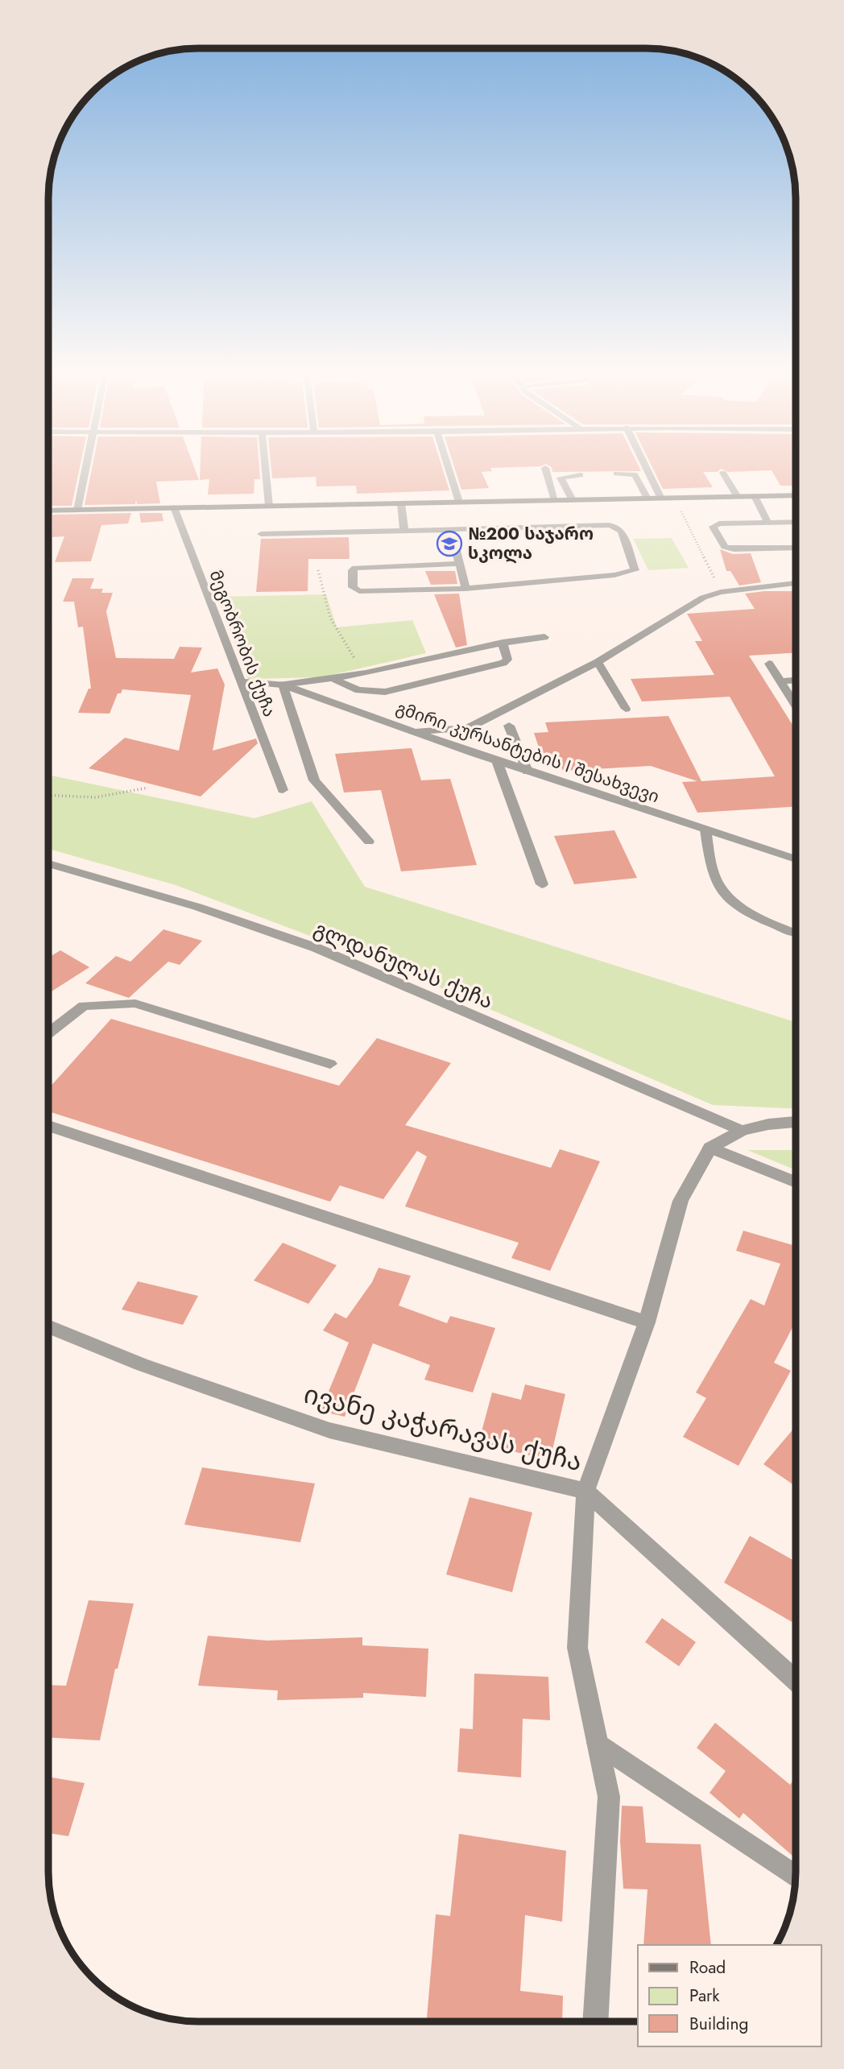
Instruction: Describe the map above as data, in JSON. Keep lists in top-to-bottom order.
{
  "streets": {
    "street": [
      "მეგობრობის ქუჩა",
      "გმირი კურსანტების I შესახვევი",
      "გლდანულას ქუჩა",
      "ივანე კაჭარავას ქუჩა"
    ]
  },
  "crossings": [
    ["მეგობრობის ქუჩა", "გმირი კურსანტების I შესახვევი"]
  ],
  "places": {
    "school or university": ["№200 საჯარო სკოლა"]
  },
  "legend": ["Road", "Park", "Building"]
}
